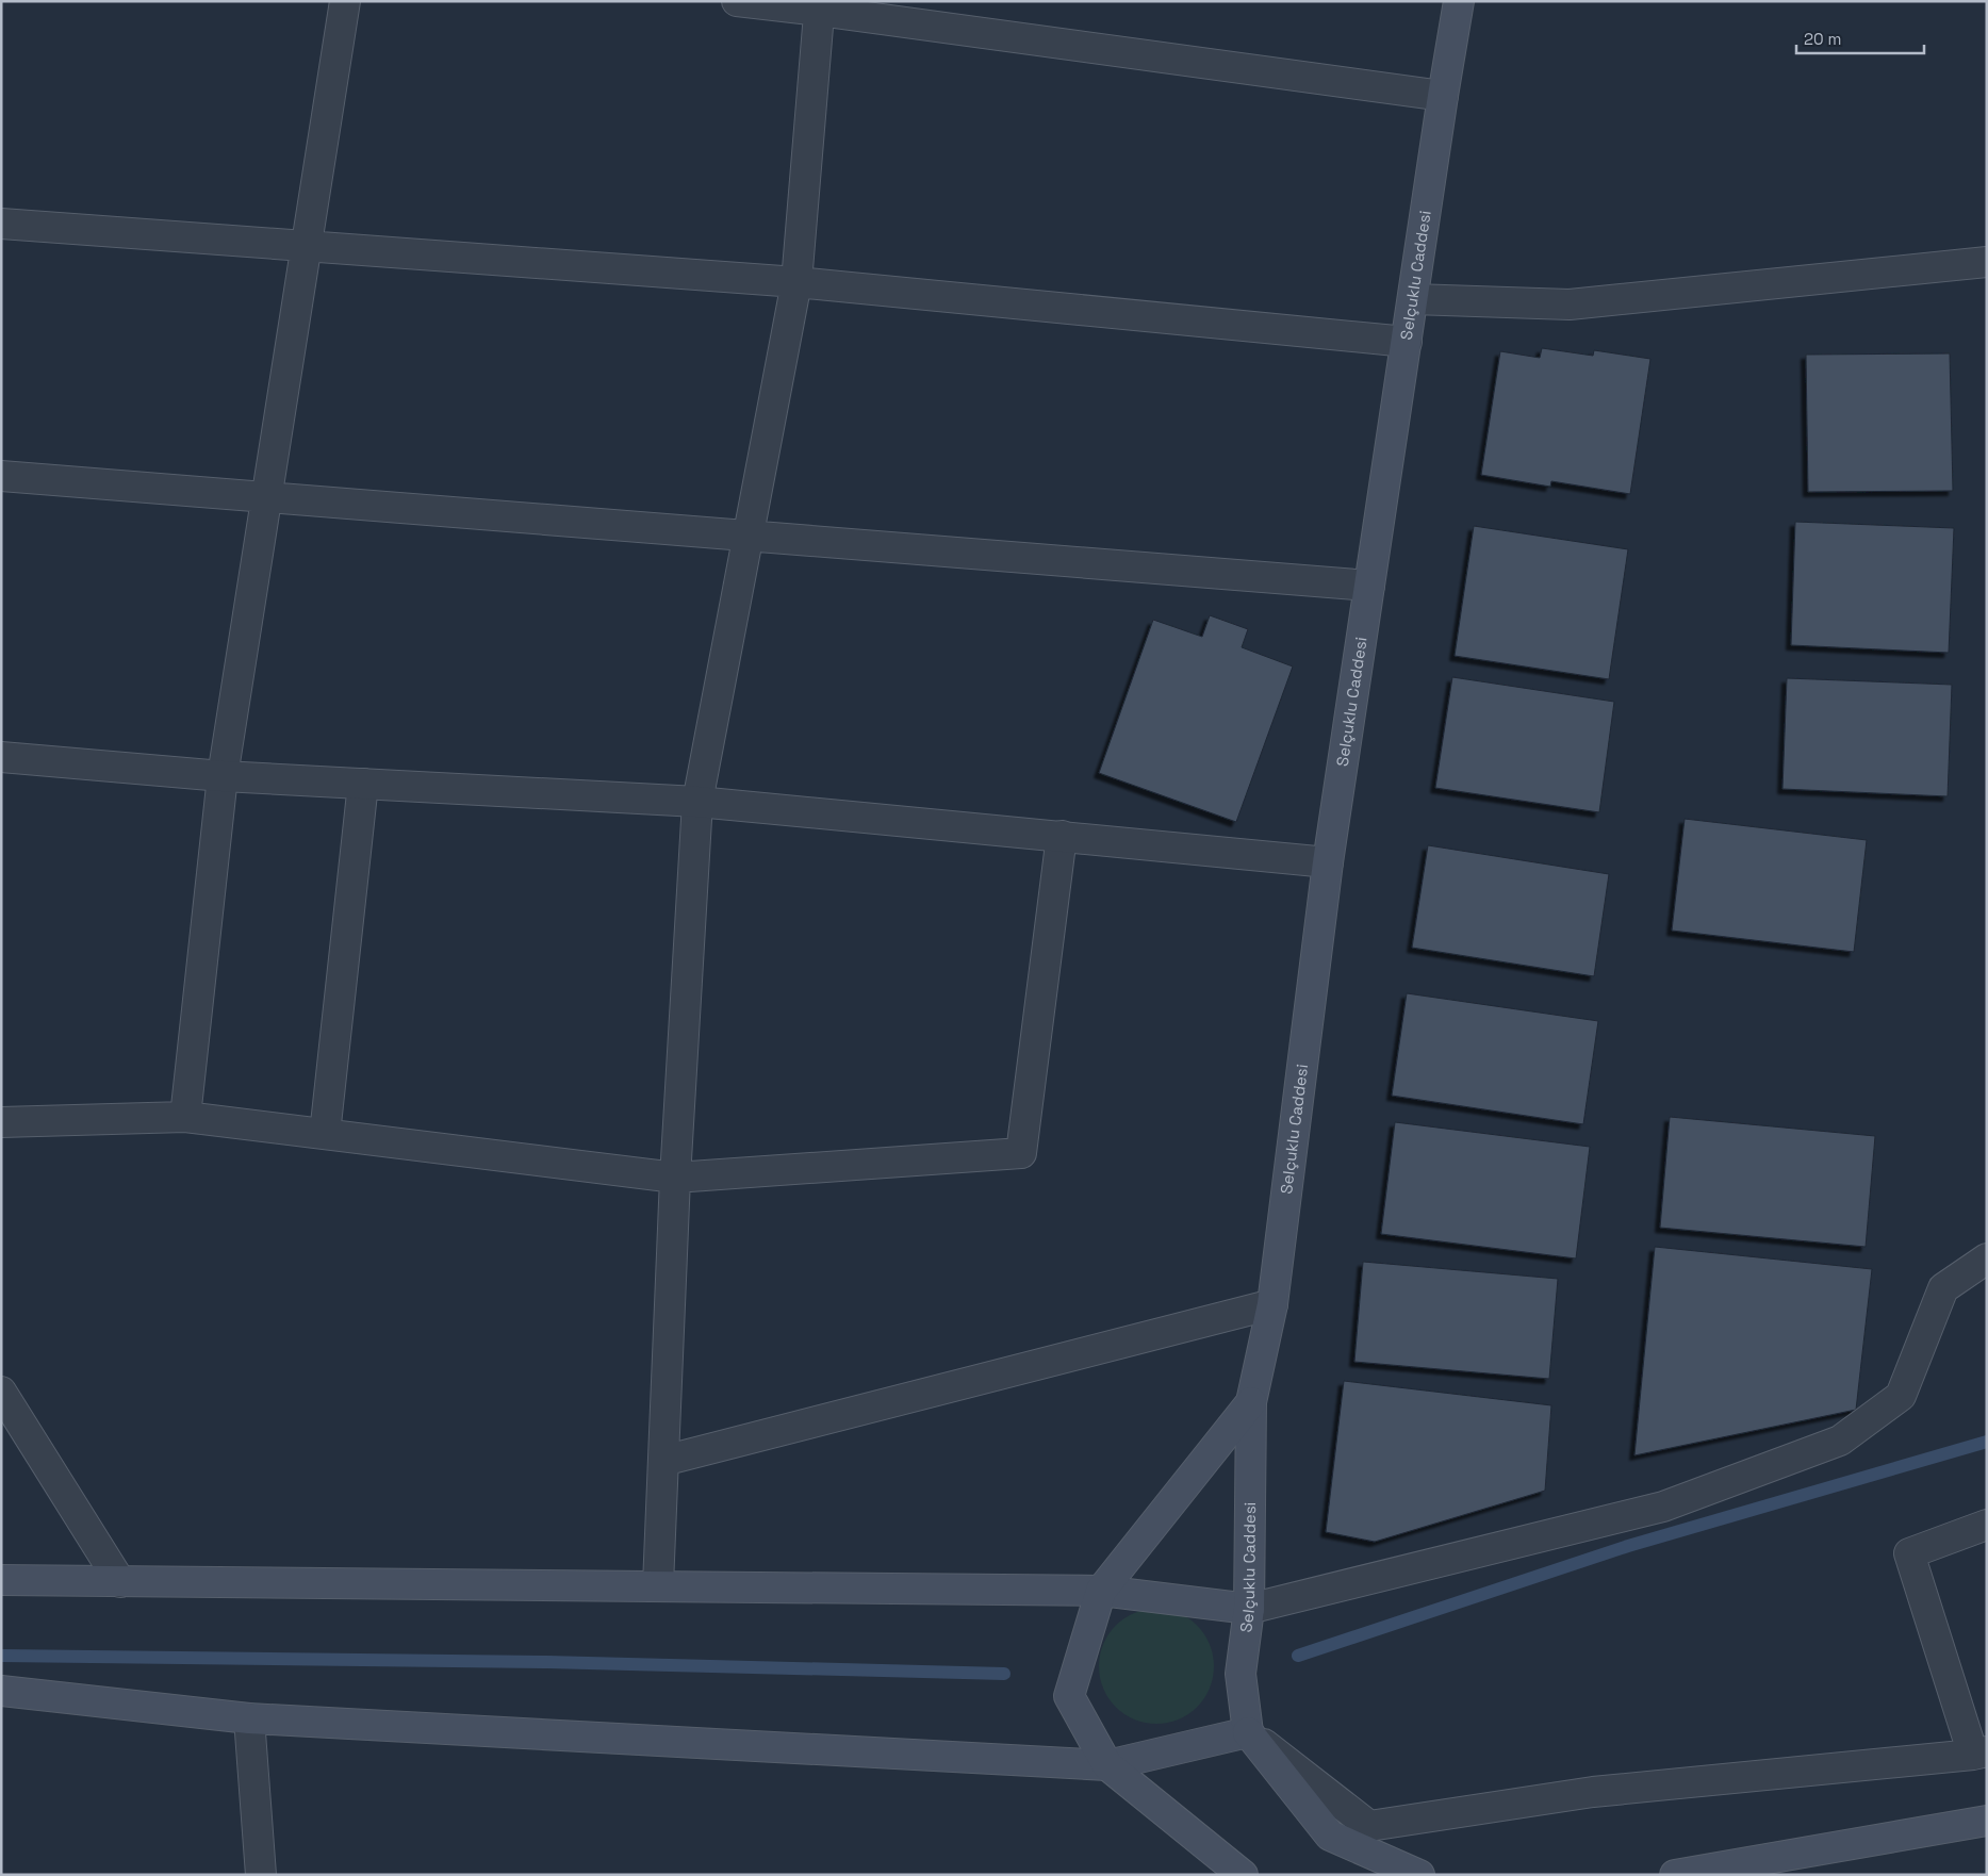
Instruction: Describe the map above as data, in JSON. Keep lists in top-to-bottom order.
{
  "streets": {
    "main road": ["Selçuklu Caddesi"]
  },
  "scale_bar": "20 m"
}
